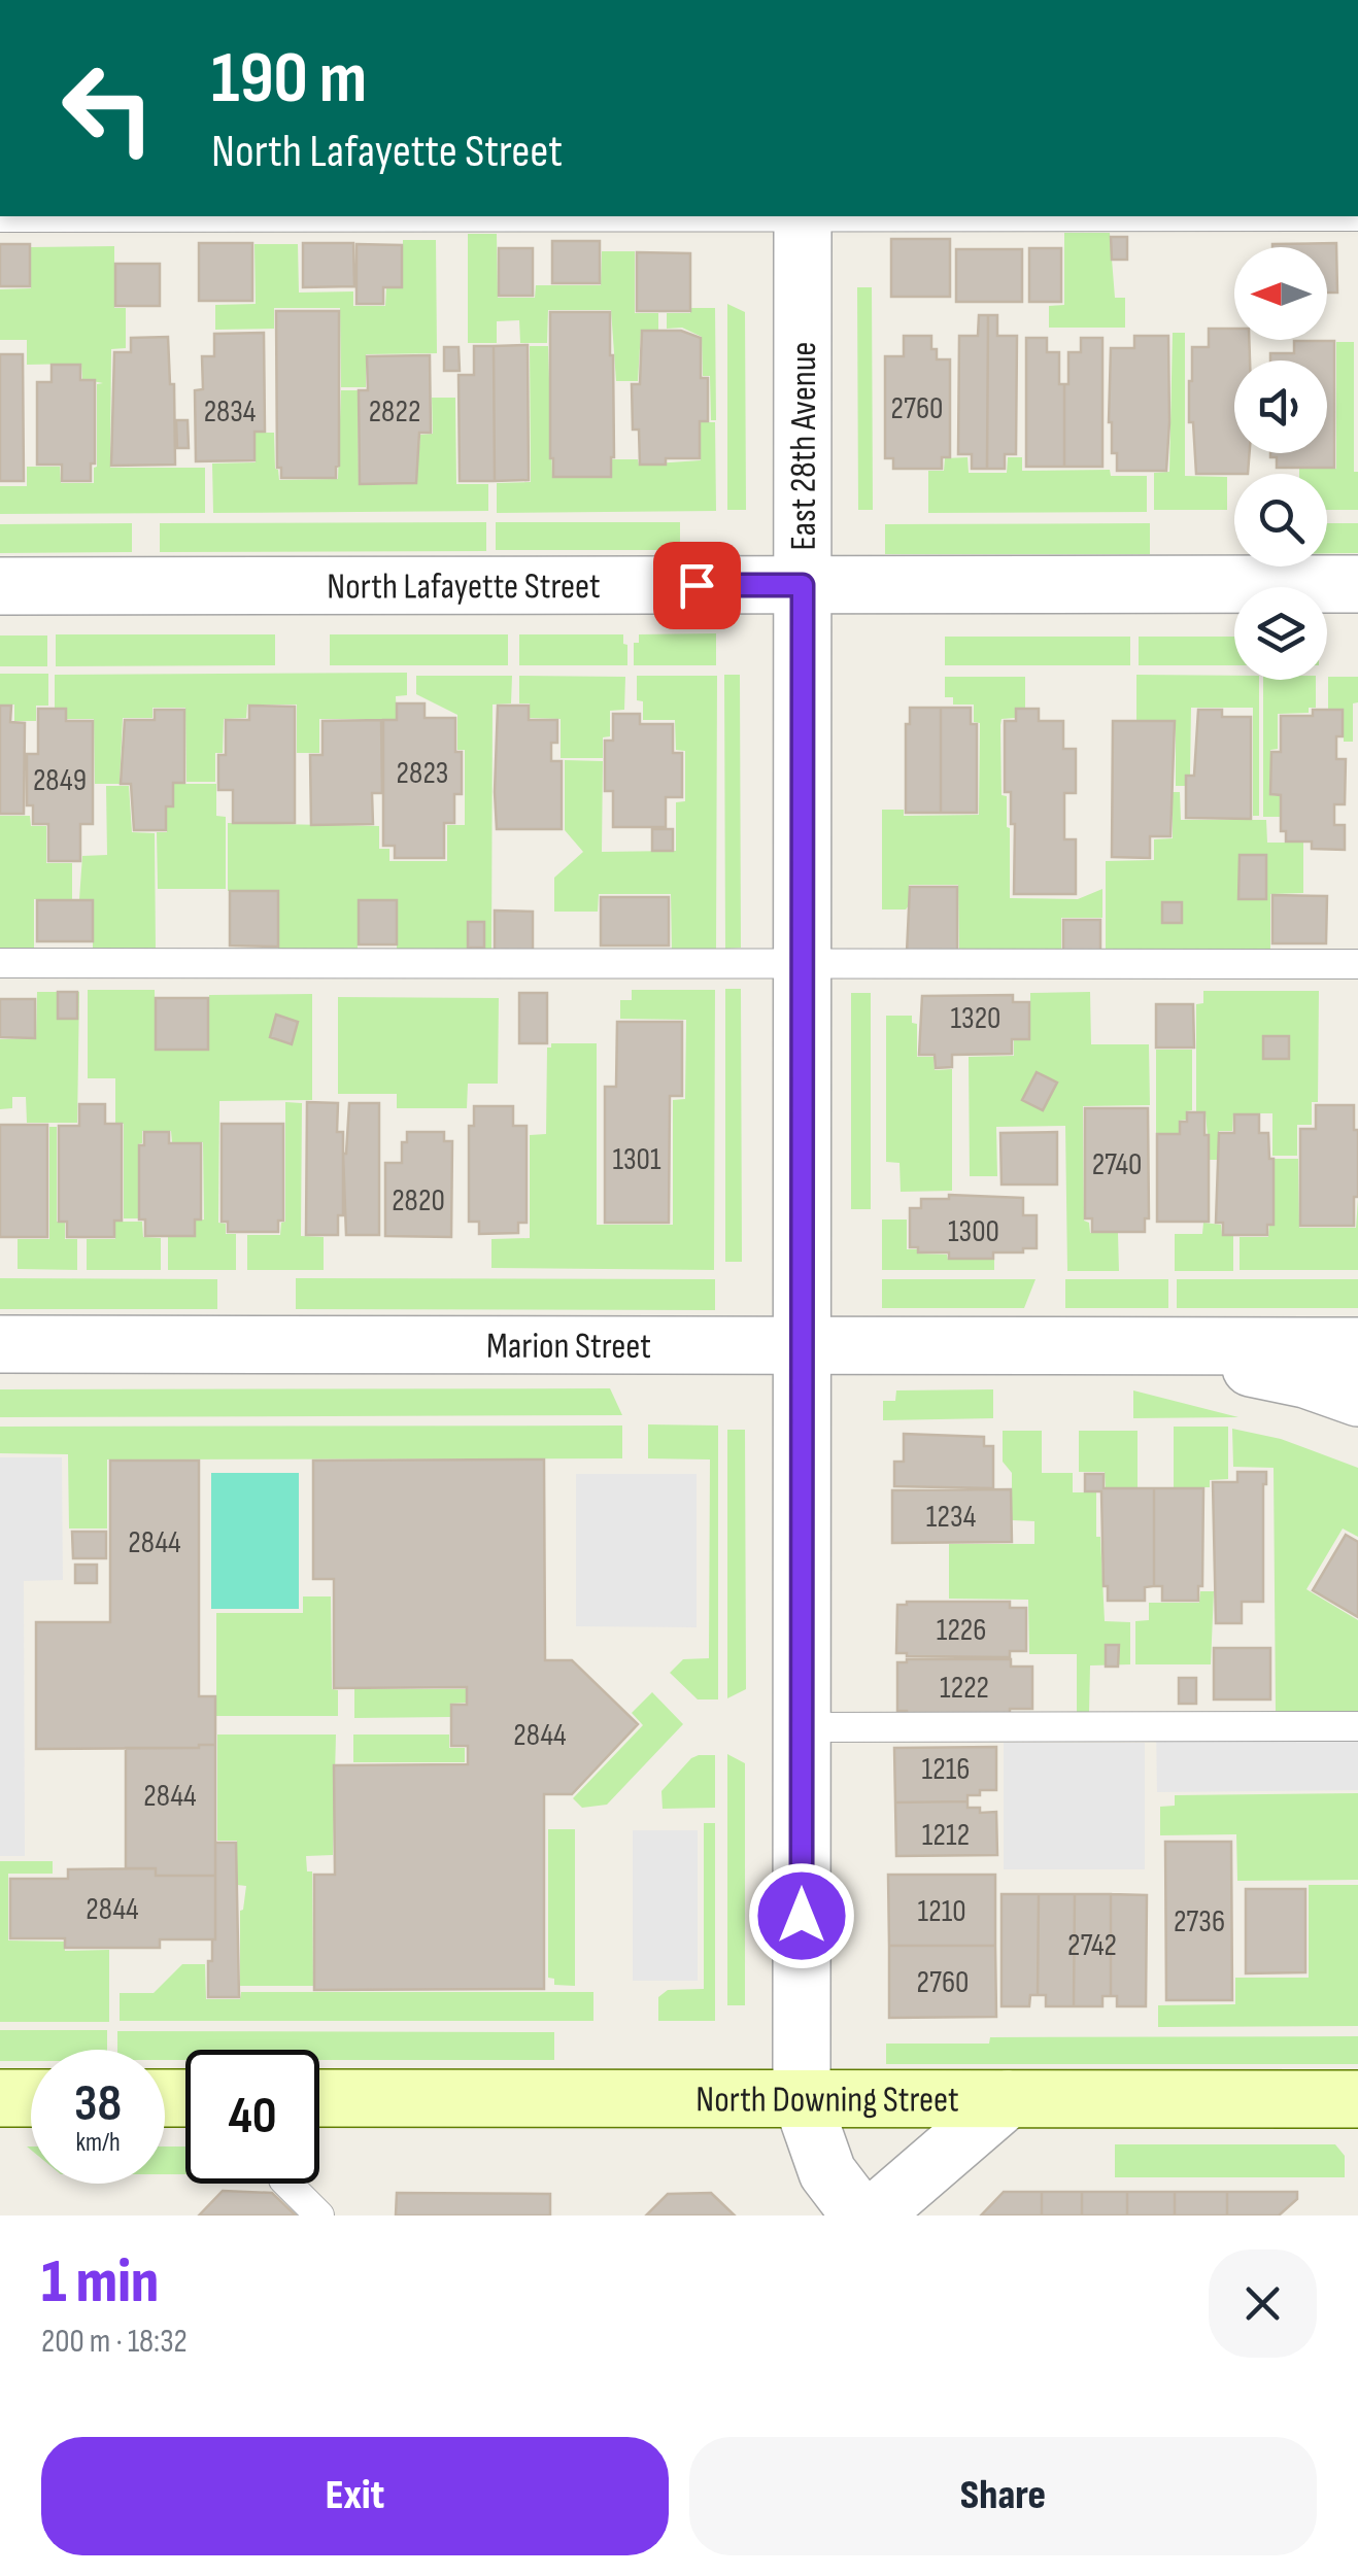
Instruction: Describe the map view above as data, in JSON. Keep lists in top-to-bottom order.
{
  "streets": {
    "main road": ["North Downing Street"],
    "street": ["East 28th Avenue", "North Lafayette Street", "Marion Street"]
  },
  "crossings": [
    ["East 28th Avenue", "North Lafayette Street"],
    ["East 28th Avenue", "Marion Street"],
    ["East 28th Avenue", "North Downing Street"]
  ],
  "house_numbers": [
    "2760",
    "2834",
    "2822",
    "2823",
    "2849",
    "1320",
    "1301",
    "2740",
    "2820",
    "1300",
    "1234",
    "2844",
    "1226",
    "1222",
    "2844",
    "1216",
    "2844",
    "1212",
    "2844",
    "1210",
    "2736",
    "2742",
    "2760"
  ],
  "north": "left",
  "page": {
    "turn": ["190 m", "North Lafayette Street"],
    "speed": "38 km/h",
    "limit": "40",
    "heading": ["1 min", "200 m · 18:32"],
    "buttons": ["Exit", "Share"]
  }
}
